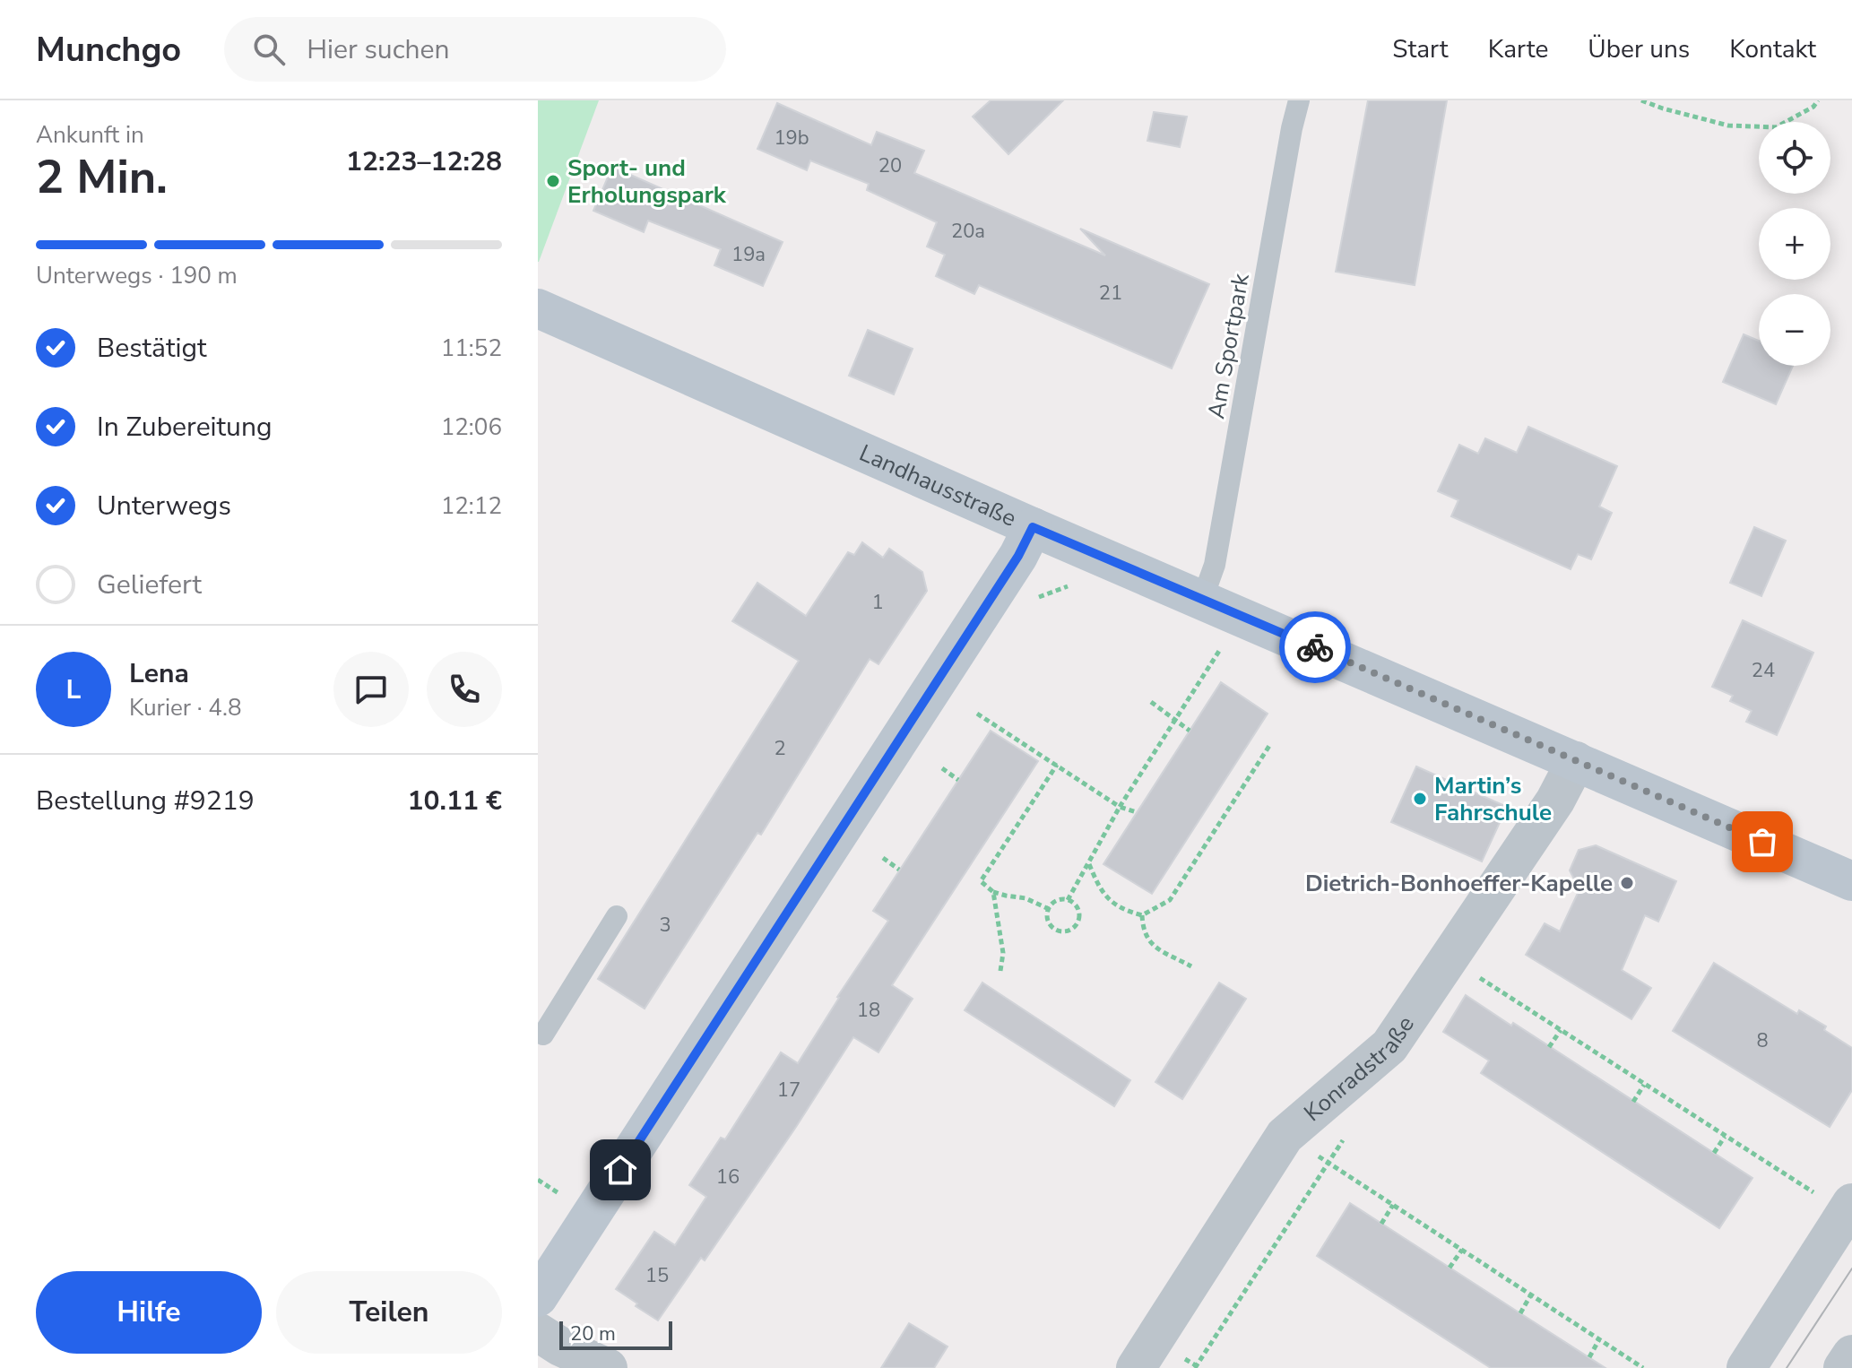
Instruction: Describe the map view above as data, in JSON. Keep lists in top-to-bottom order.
{
  "streets": {
    "street": ["Landhausstraße", "Konradstraße"],
    "lane": ["Am Sportpark"]
  },
  "crossings": [
    ["Am Sportpark", "Landhausstraße"],
    ["Landhausstraße", "Konradstraße"]
  ],
  "places": ["Sport- und Erholungspark", "Martin’s Fahrschule", "Dietrich-Bonhoeffer-Kapelle"],
  "house_numbers": [
    "19b",
    "20",
    "20a",
    "19a",
    "21",
    "1",
    "24",
    "2",
    "3",
    "18",
    "8",
    "17",
    "16",
    "15"
  ],
  "scale_bar": "20 m",
  "page": {
    "header": "Munchgo",
    "search": "Hier suchen",
    "nav": [
      "Start",
      "Karte",
      "Über uns",
      "Kontakt"
    ],
    "heading": ["2 Min.", "Ankunft in", "12:23–12:28"],
    "panel": [
      "Lena",
      "Kurier · 4.8",
      "Bestellung #9219",
      "10.11 €"
    ],
    "map_buttons": ["+", "−"],
    "bar": "Unterwegs · 190 m",
    "list": [
      ["Bestätigt", "11:52"],
      ["In Zubereitung", "12:06"],
      ["Unterwegs", "12:12"],
      "Geliefert"
    ],
    "round": "L",
    "buttons": ["Hilfe", "Teilen"],
    "scale": "20 m"
  }
}
